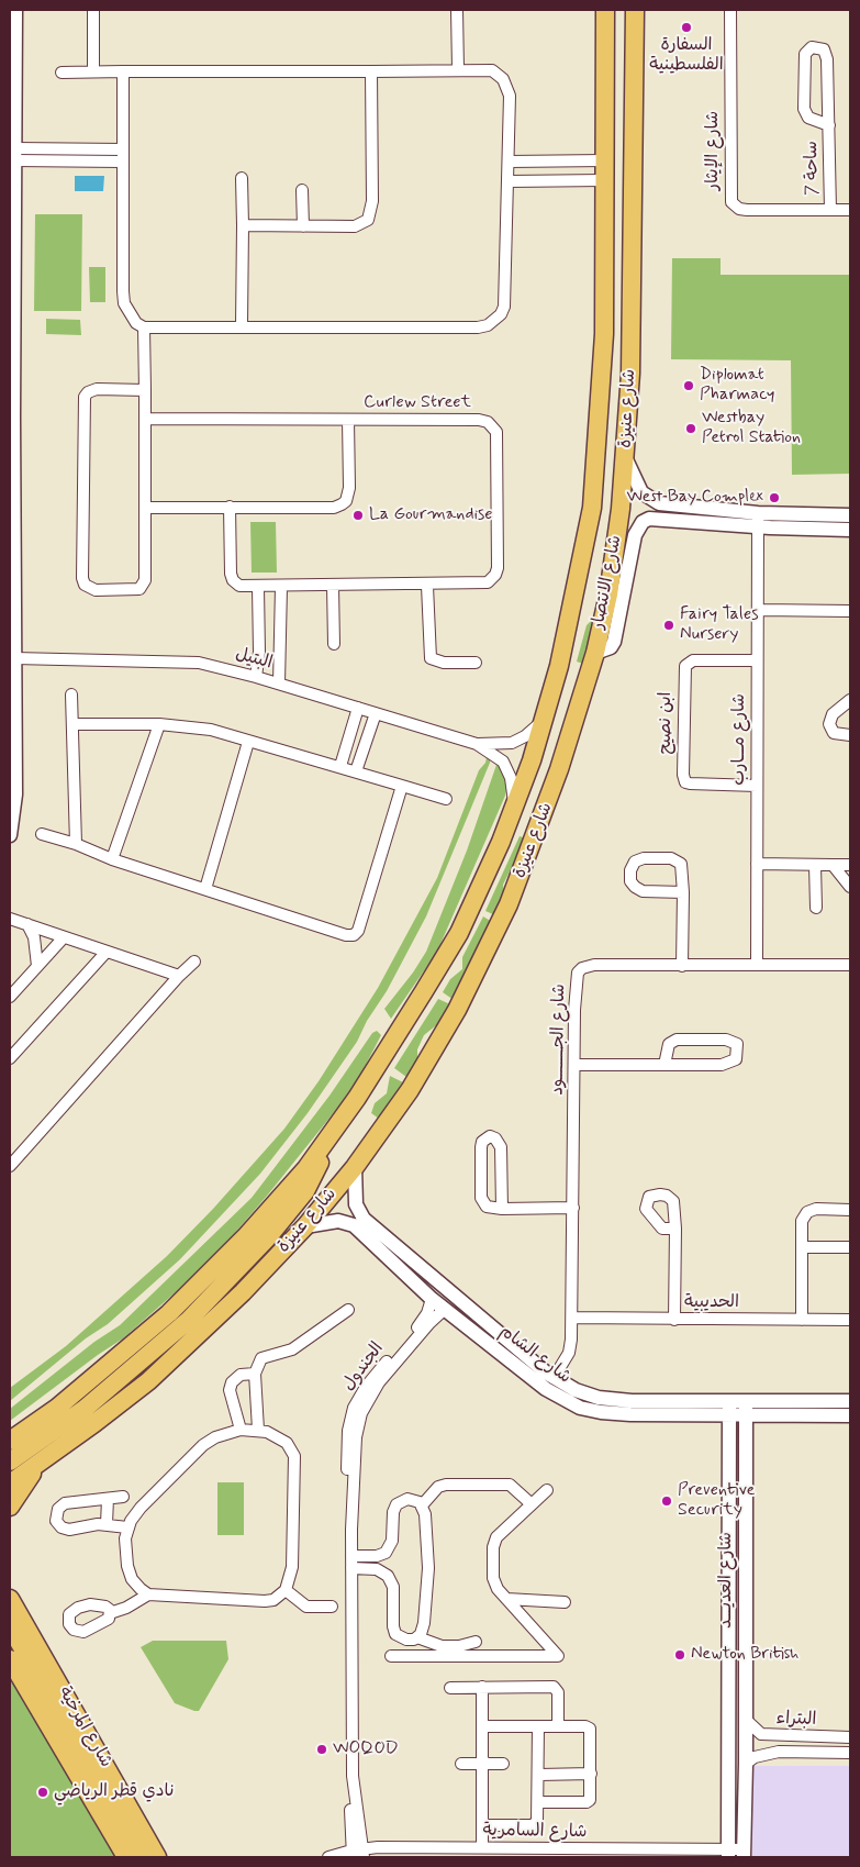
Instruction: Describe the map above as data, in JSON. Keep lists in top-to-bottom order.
{
  "streets": {
    "highway": ["شارع عنيزة", "شارع المرخية"],
    "street": [
      "شارع الإيثار",
      "ساحة 7",
      "Curlew Street",
      "شارع الانتصار",
      "البتيل",
      "ابن نصيح",
      "شارع مـــارب",
      "شارع الجــــــــود",
      "الحديبية",
      "شارع الشام",
      "الجندول",
      "شارع العديـــد",
      "البتراء",
      "شارع السامرية"
    ]
  },
  "crossings": [
    ["شارع الإيثار", "ساحة 7"],
    ["شارع عنيزة", "شارع الانتصار"],
    ["شارع عنيزة", "البتيل"],
    ["شارع الانتصار", "شارع مـــارب"],
    ["ابن نصيح", "شارع مـــارب"],
    ["شارع مـــارب", "شارع الجــــــــود"],
    ["شارع الجــــــــود", "الحديبية"],
    ["شارع الجــــــــود", "شارع الشام"],
    ["شارع الشام", "الجندول"],
    ["شارع الشام", "شارع العديـــد"],
    ["الجندول", "شارع السامرية"],
    ["شارع العديـــد", "البتراء"],
    ["شارع العديـــد", "شارع السامرية"]
  ],
  "places": [
    "السفارة الفلسطينية",
    "Diplomat Pharmacy",
    "Westbay Petrol Station",
    "West Bay Complex",
    "La Gourmandise",
    "Fairy Tales Nursery",
    "Preventive Security",
    "Newton British",
    "WOQOD",
    "نادي قطر الرياضي"
  ]
}
